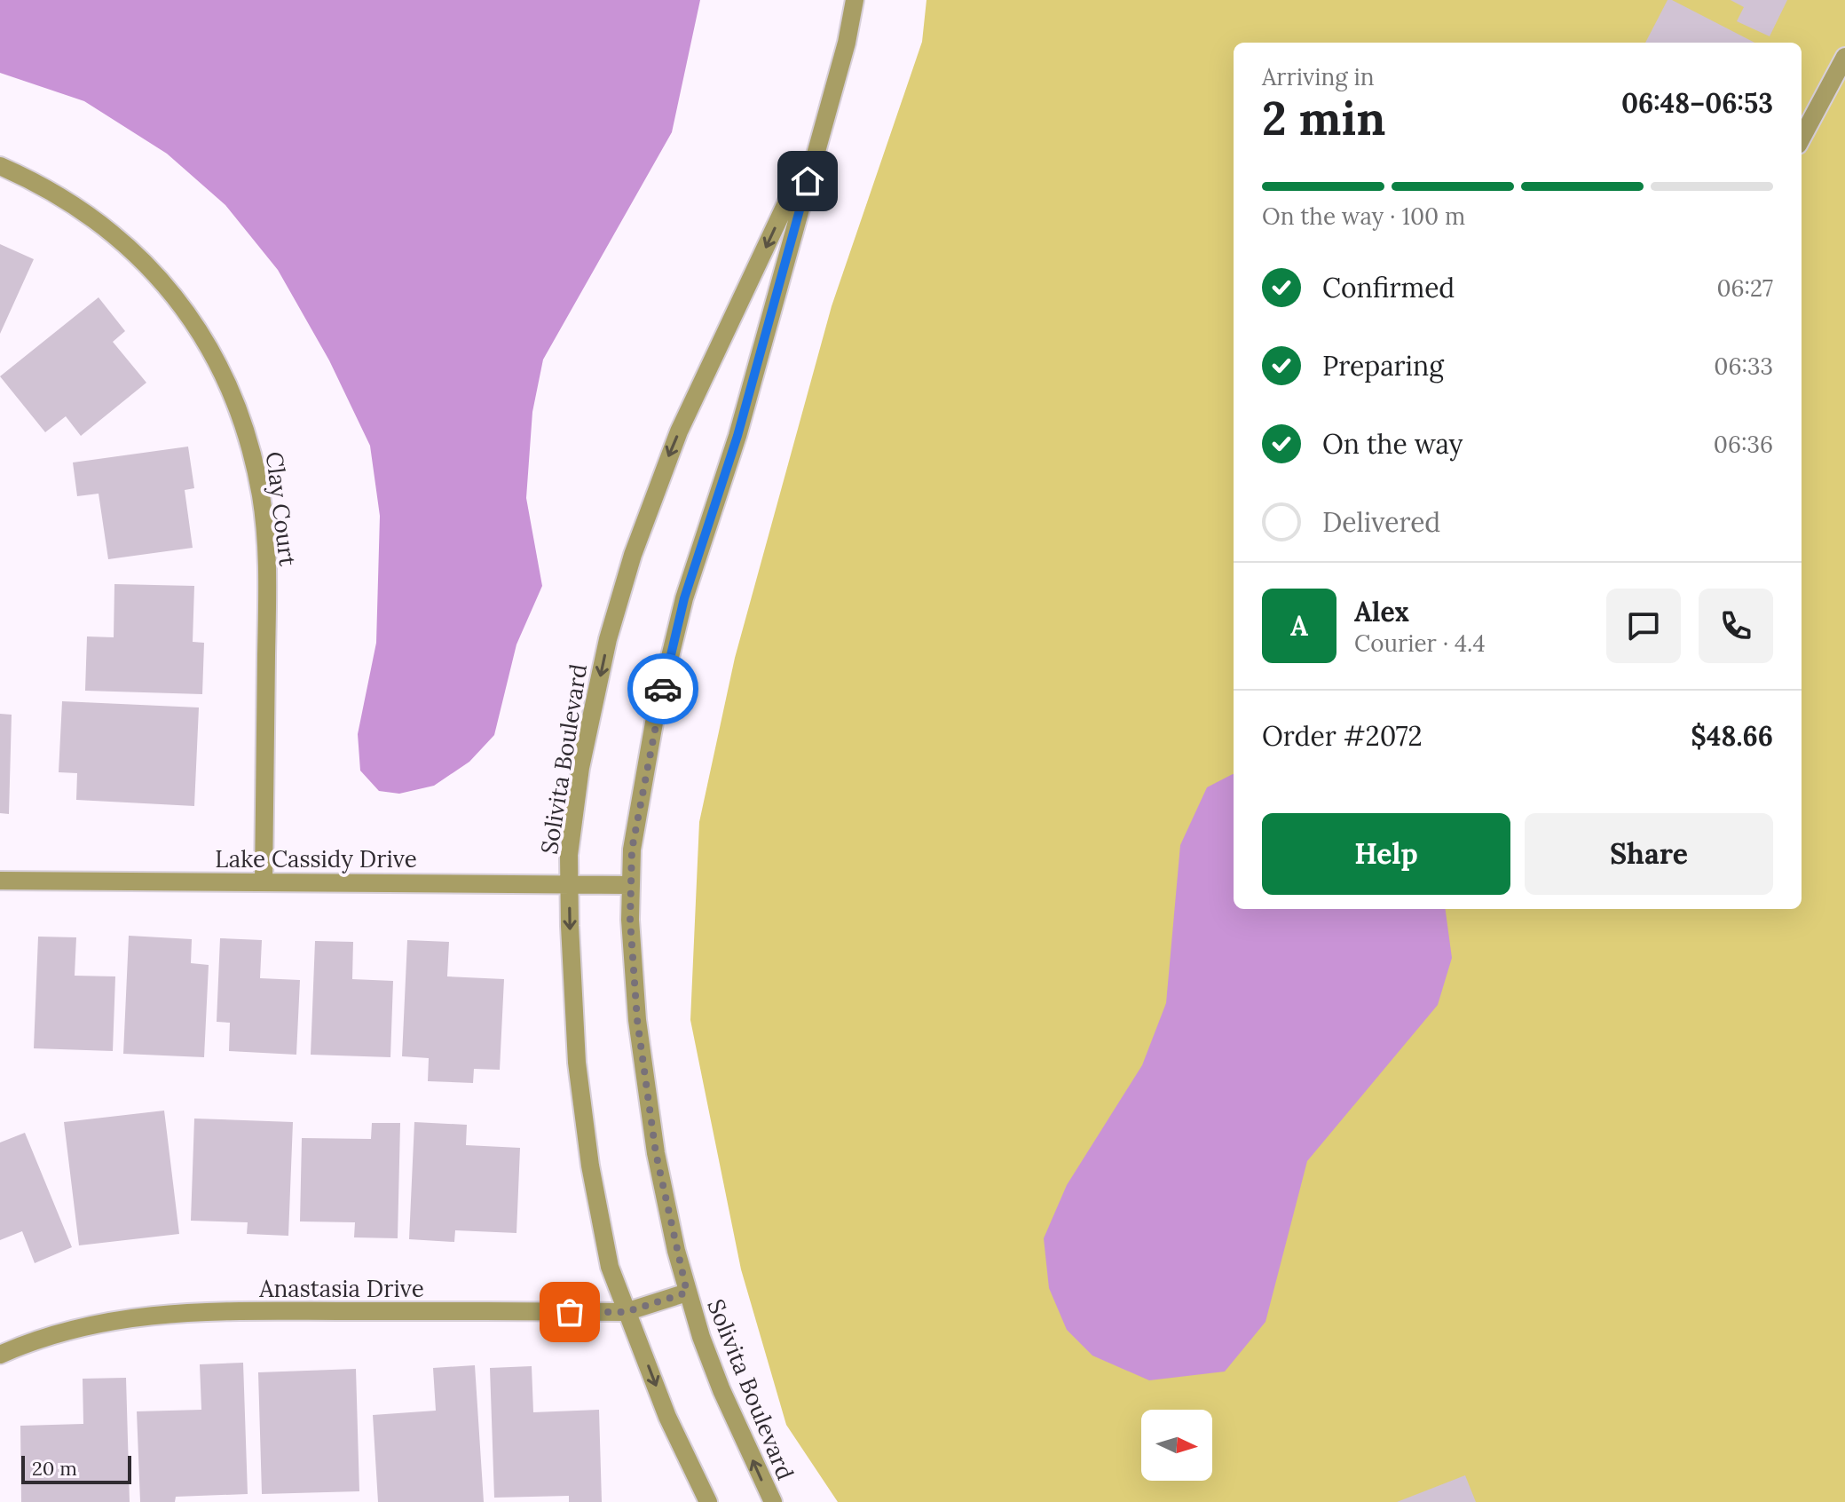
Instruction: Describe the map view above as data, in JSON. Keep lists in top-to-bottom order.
{
  "streets": {
    "street": [
      "Clay Court",
      "Solivita Boulevard",
      "Lake Cassidy Drive",
      "Anastasia Drive"
    ]
  },
  "crossings": [
    ["Clay Court", "Lake Cassidy Drive"],
    ["Solivita Boulevard", "Lake Cassidy Drive"],
    ["Solivita Boulevard", "Anastasia Drive"]
  ],
  "scale_bar": "20 m",
  "north": "right",
  "page": {
    "heading": ["2 min", "Arriving in", "06:48–06:53"],
    "panel": [
      "Alex",
      "Courier · 4.4",
      "Order #2072",
      "$48.66"
    ],
    "bar": "On the way · 100 m",
    "list": [
      ["Confirmed", "06:27"],
      ["Preparing", "06:33"],
      ["On the way", "06:36"],
      "Delivered"
    ],
    "round": "A",
    "buttons": ["Help", "Share"],
    "scale": "20 m"
  }
}
